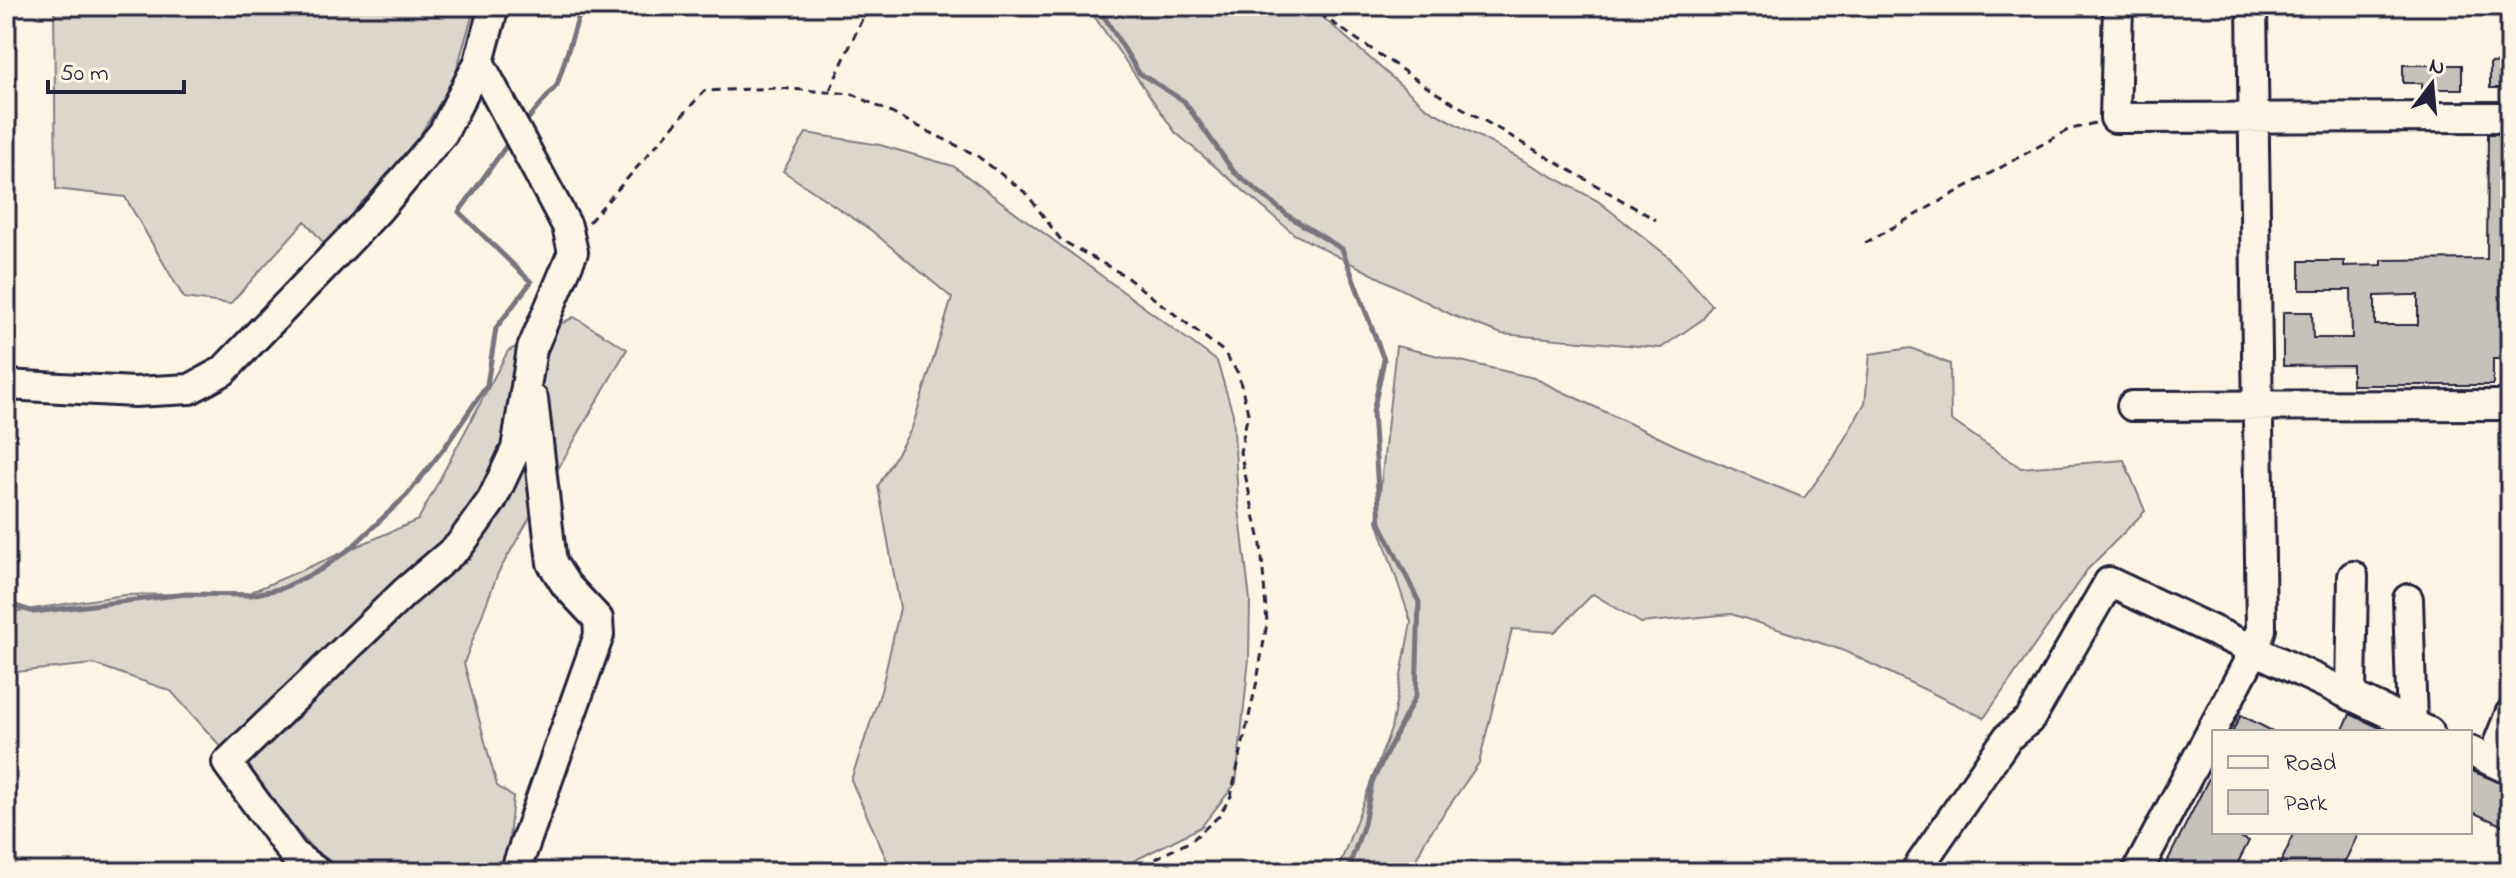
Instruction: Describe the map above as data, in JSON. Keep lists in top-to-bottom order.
{
  "legend": ["Road", "Park"],
  "scale_bar": "50 m",
  "north": "top"
}
